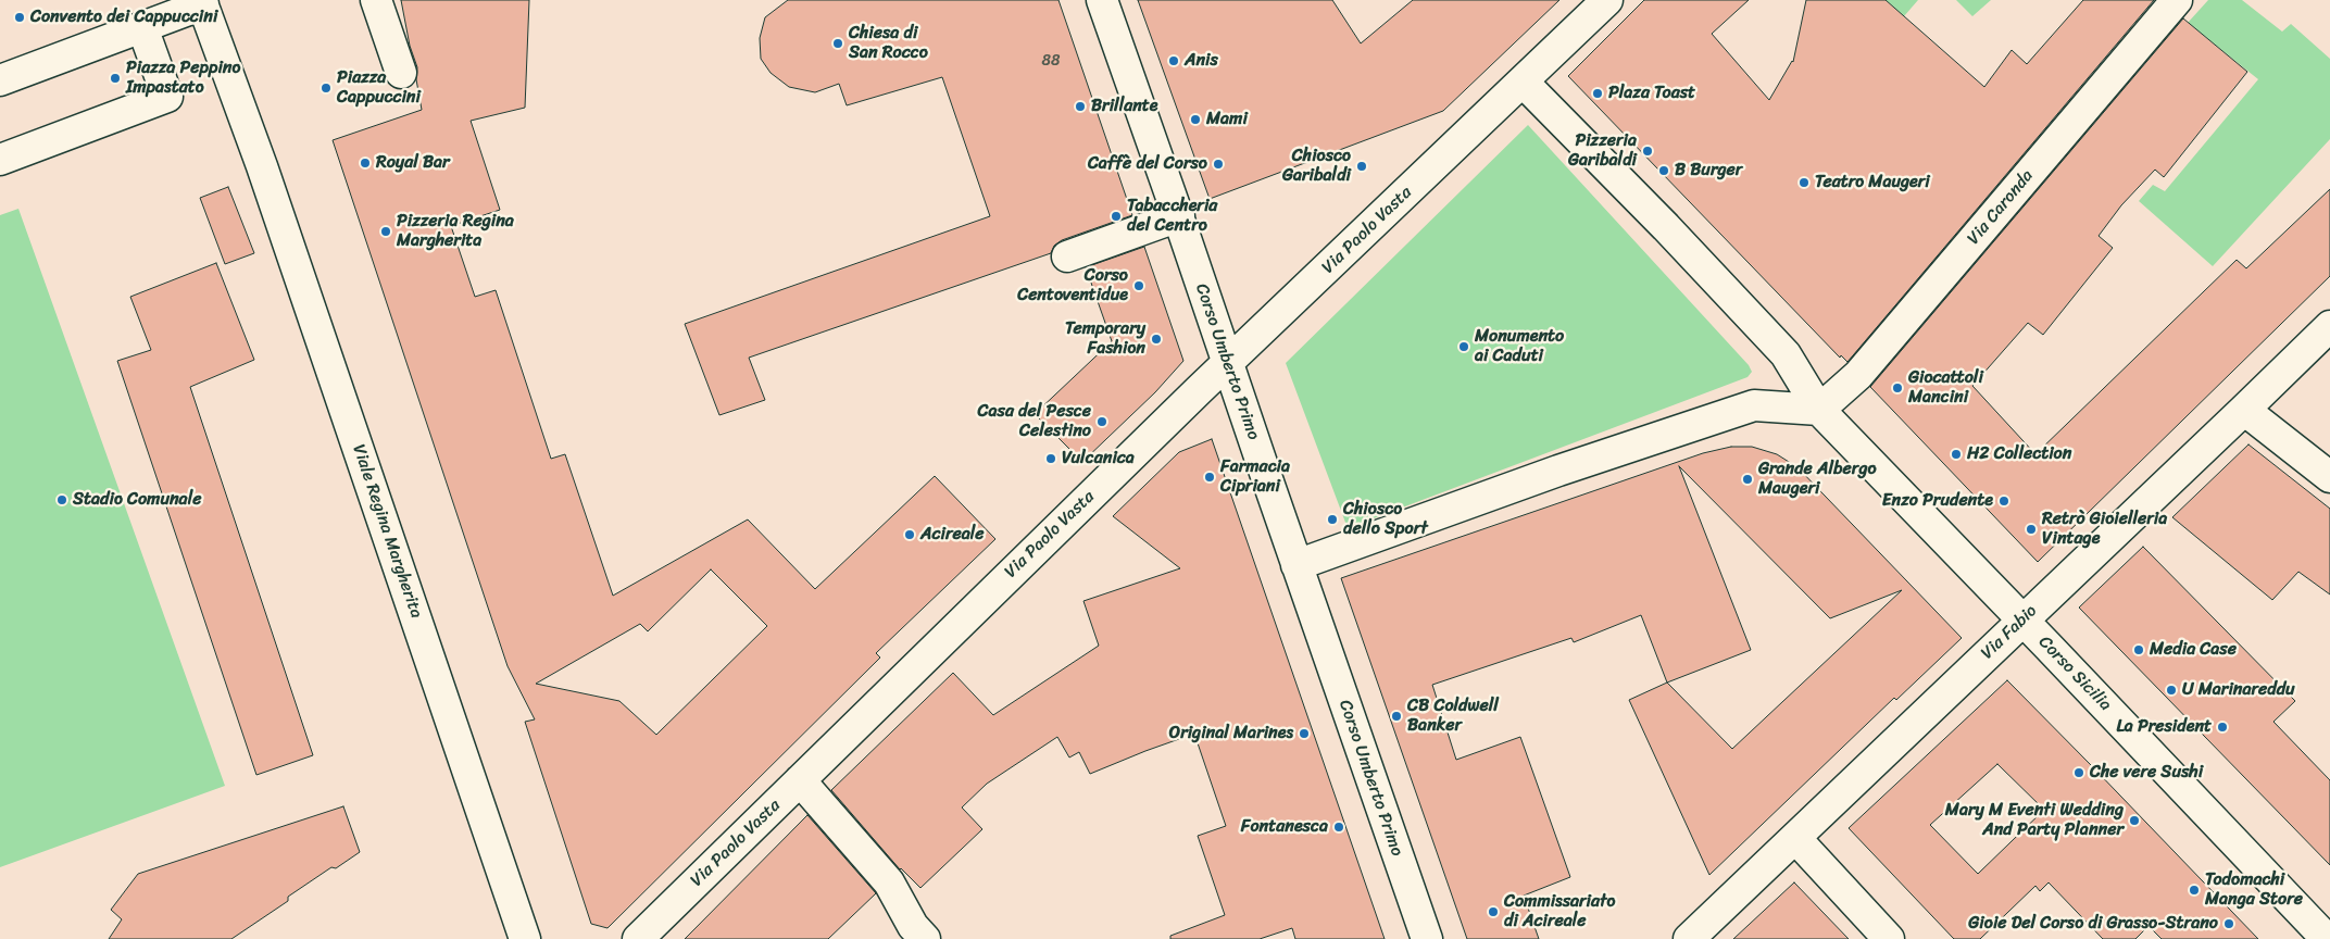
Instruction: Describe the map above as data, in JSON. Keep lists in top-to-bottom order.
{
  "streets": {
    "street": [
      "Via Caronda",
      "Via Paolo Vasta",
      "Corso Umberto Primo",
      "Viale Regina Margherita",
      "Via Fabio",
      "Corso Sicilia"
    ]
  },
  "crossings": [
    ["Via Caronda", "Corso Sicilia"],
    ["Via Paolo Vasta", "Corso Umberto Primo"],
    ["Via Paolo Vasta", "Corso Sicilia"],
    ["Via Fabio", "Corso Sicilia"]
  ],
  "places": [
    "Convento dei Cappuccini",
    "Chiesa di San Rocco",
    "Anis",
    "Piazza Peppino Impastato",
    "Piazza Cappuccini",
    "Plaza Toast",
    "Brillante",
    "Mami",
    "Pizzeria Garibaldi",
    "Royal Bar",
    "Caffè del Corso",
    "Chiosco Garibaldi",
    "B Burger",
    "Teatro Maugeri",
    "Tabaccheria del Centro",
    "Pizzeria Regina Margherita",
    "Corso Centoventidue",
    "Temporary Fashion",
    "Monumento ai Caduti",
    "Giocattoli Mancini",
    "Casa del Pesce Celestino",
    "H2 Collection",
    "Vulcanica",
    "Farmacia Cipriani",
    "Grande Albergo Maugeri",
    "Stadio Comunale",
    "Enzo Prudente",
    "Chiosco dello Sport",
    "Retrò Gioielleria Vintage",
    "Acireale",
    "Media Case",
    "U Marinareddu",
    "CB Coldwell Banker",
    "La President",
    "Original Marines",
    "Che vere Sushi",
    "Mary M Eventi Wedding And Party Planner",
    "Fontanesca",
    "Todomachi Manga Store",
    "Commissariato di Acireale",
    "Gioie Del Corso di Grasso-Strano"
  ],
  "house_numbers": ["88"]
}
